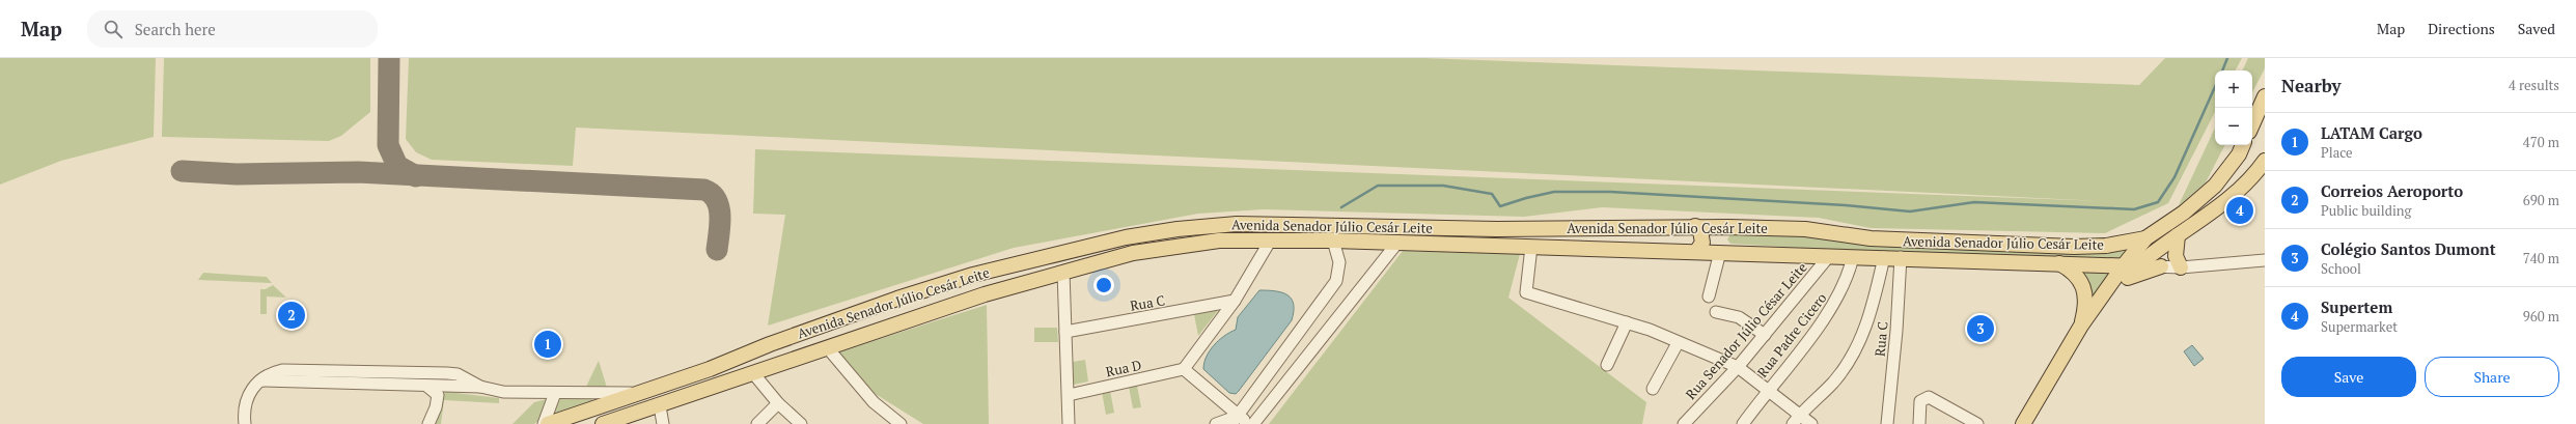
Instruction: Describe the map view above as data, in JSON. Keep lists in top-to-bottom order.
{
  "streets": {
    "main road": ["Avenida Senador Júlio Cesár Leite"],
    "street": [
      "Rua C",
      "Rua Senador Júlio César Leite",
      "Rua Padre Cicero",
      "Rua D"
    ]
  },
  "crossings": [
    ["Avenida Senador Júlio Cesár Leite", "Rua C"],
    ["Avenida Senador Júlio Cesár Leite", "Rua Senador Júlio César Leite"],
    ["Avenida Senador Júlio Cesár Leite", "Rua Padre Cicero"]
  ],
  "page": {
    "header": "Map",
    "search": "Search here",
    "nav": ["Map", "Directions", "Saved"],
    "heading": ["Nearby", "4 results"],
    "map_buttons": ["+", "−"],
    "list": [
      {
        "mark": "1",
        "name": "LATAM Cargo",
        "note": "Place",
        "value": "470 m"
      },
      {
        "mark": "2",
        "name": "Correios Aeroporto",
        "note": "Public building",
        "value": "690 m"
      },
      {
        "mark": "3",
        "name": "Colégio Santos Dumont",
        "note": "School",
        "value": "740 m"
      },
      {
        "mark": "4",
        "name": "Supertem",
        "note": "Supermarket",
        "value": "960 m"
      }
    ],
    "pins": [
      "4",
      "2",
      "3",
      "1"
    ],
    "buttons": ["Save", "Share"]
  }
}
